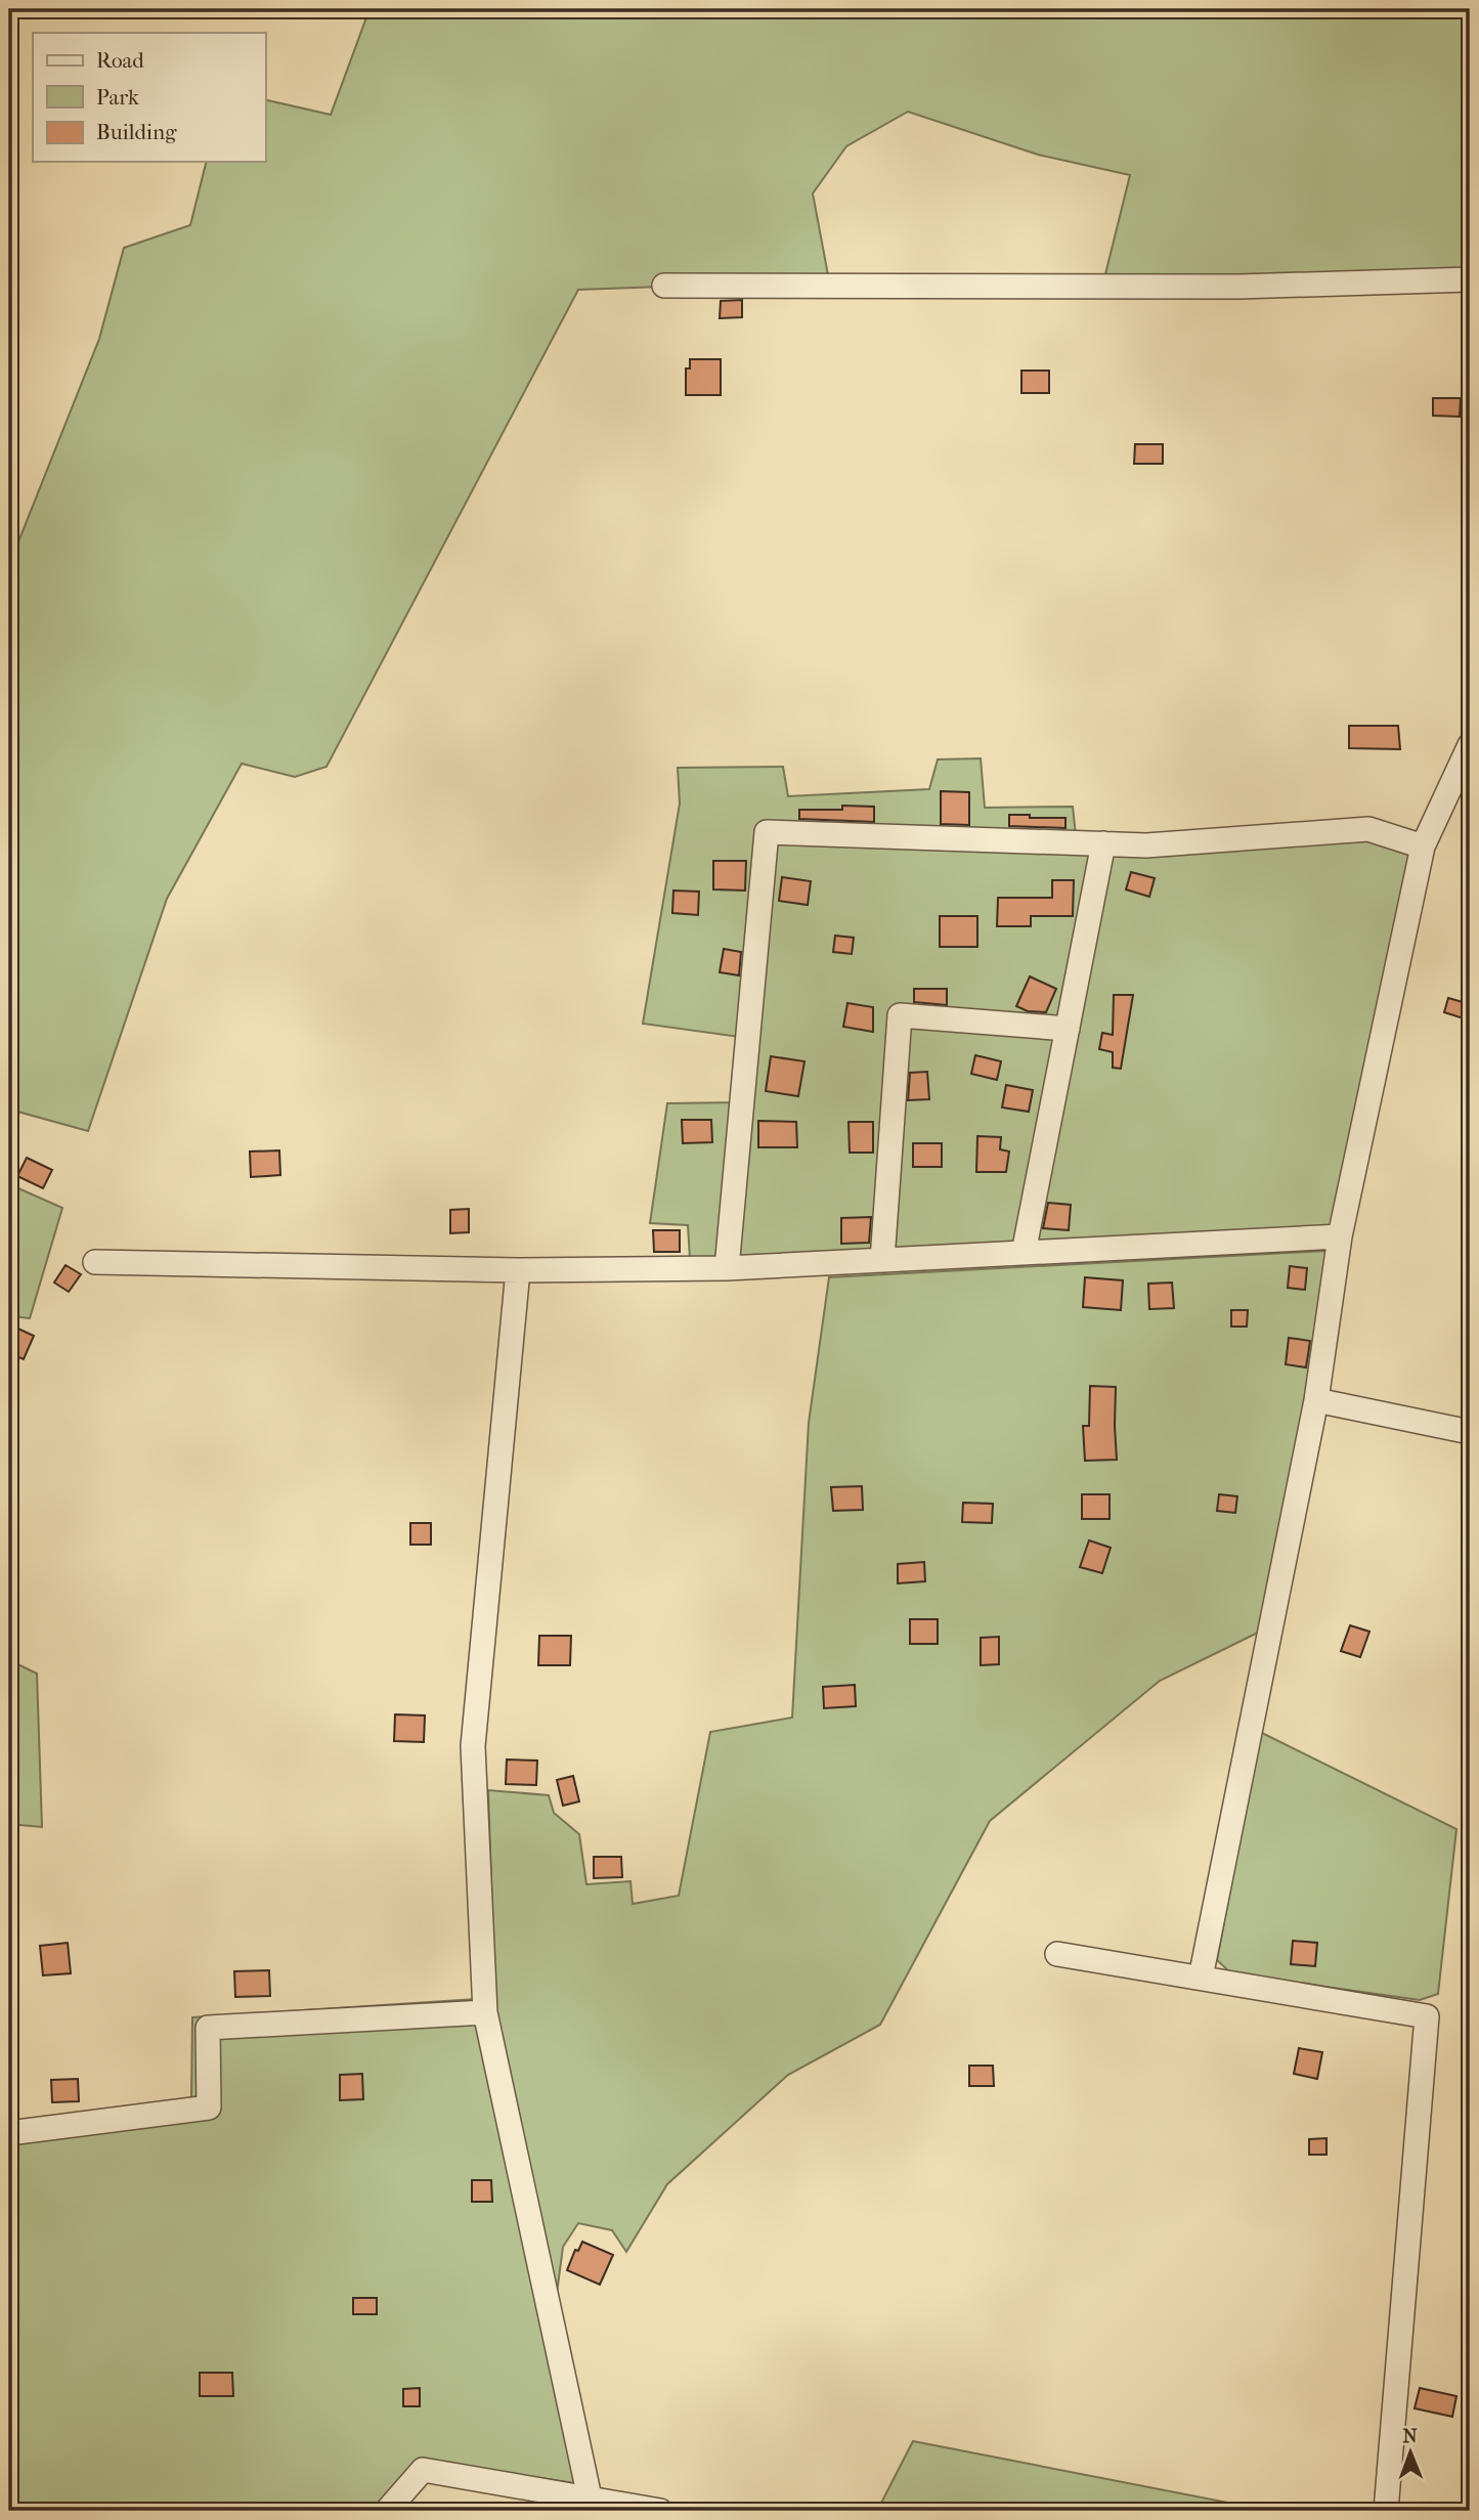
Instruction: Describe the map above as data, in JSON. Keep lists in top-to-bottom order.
{
  "legend": ["Road", "Park", "Building"],
  "north": "top"
}
